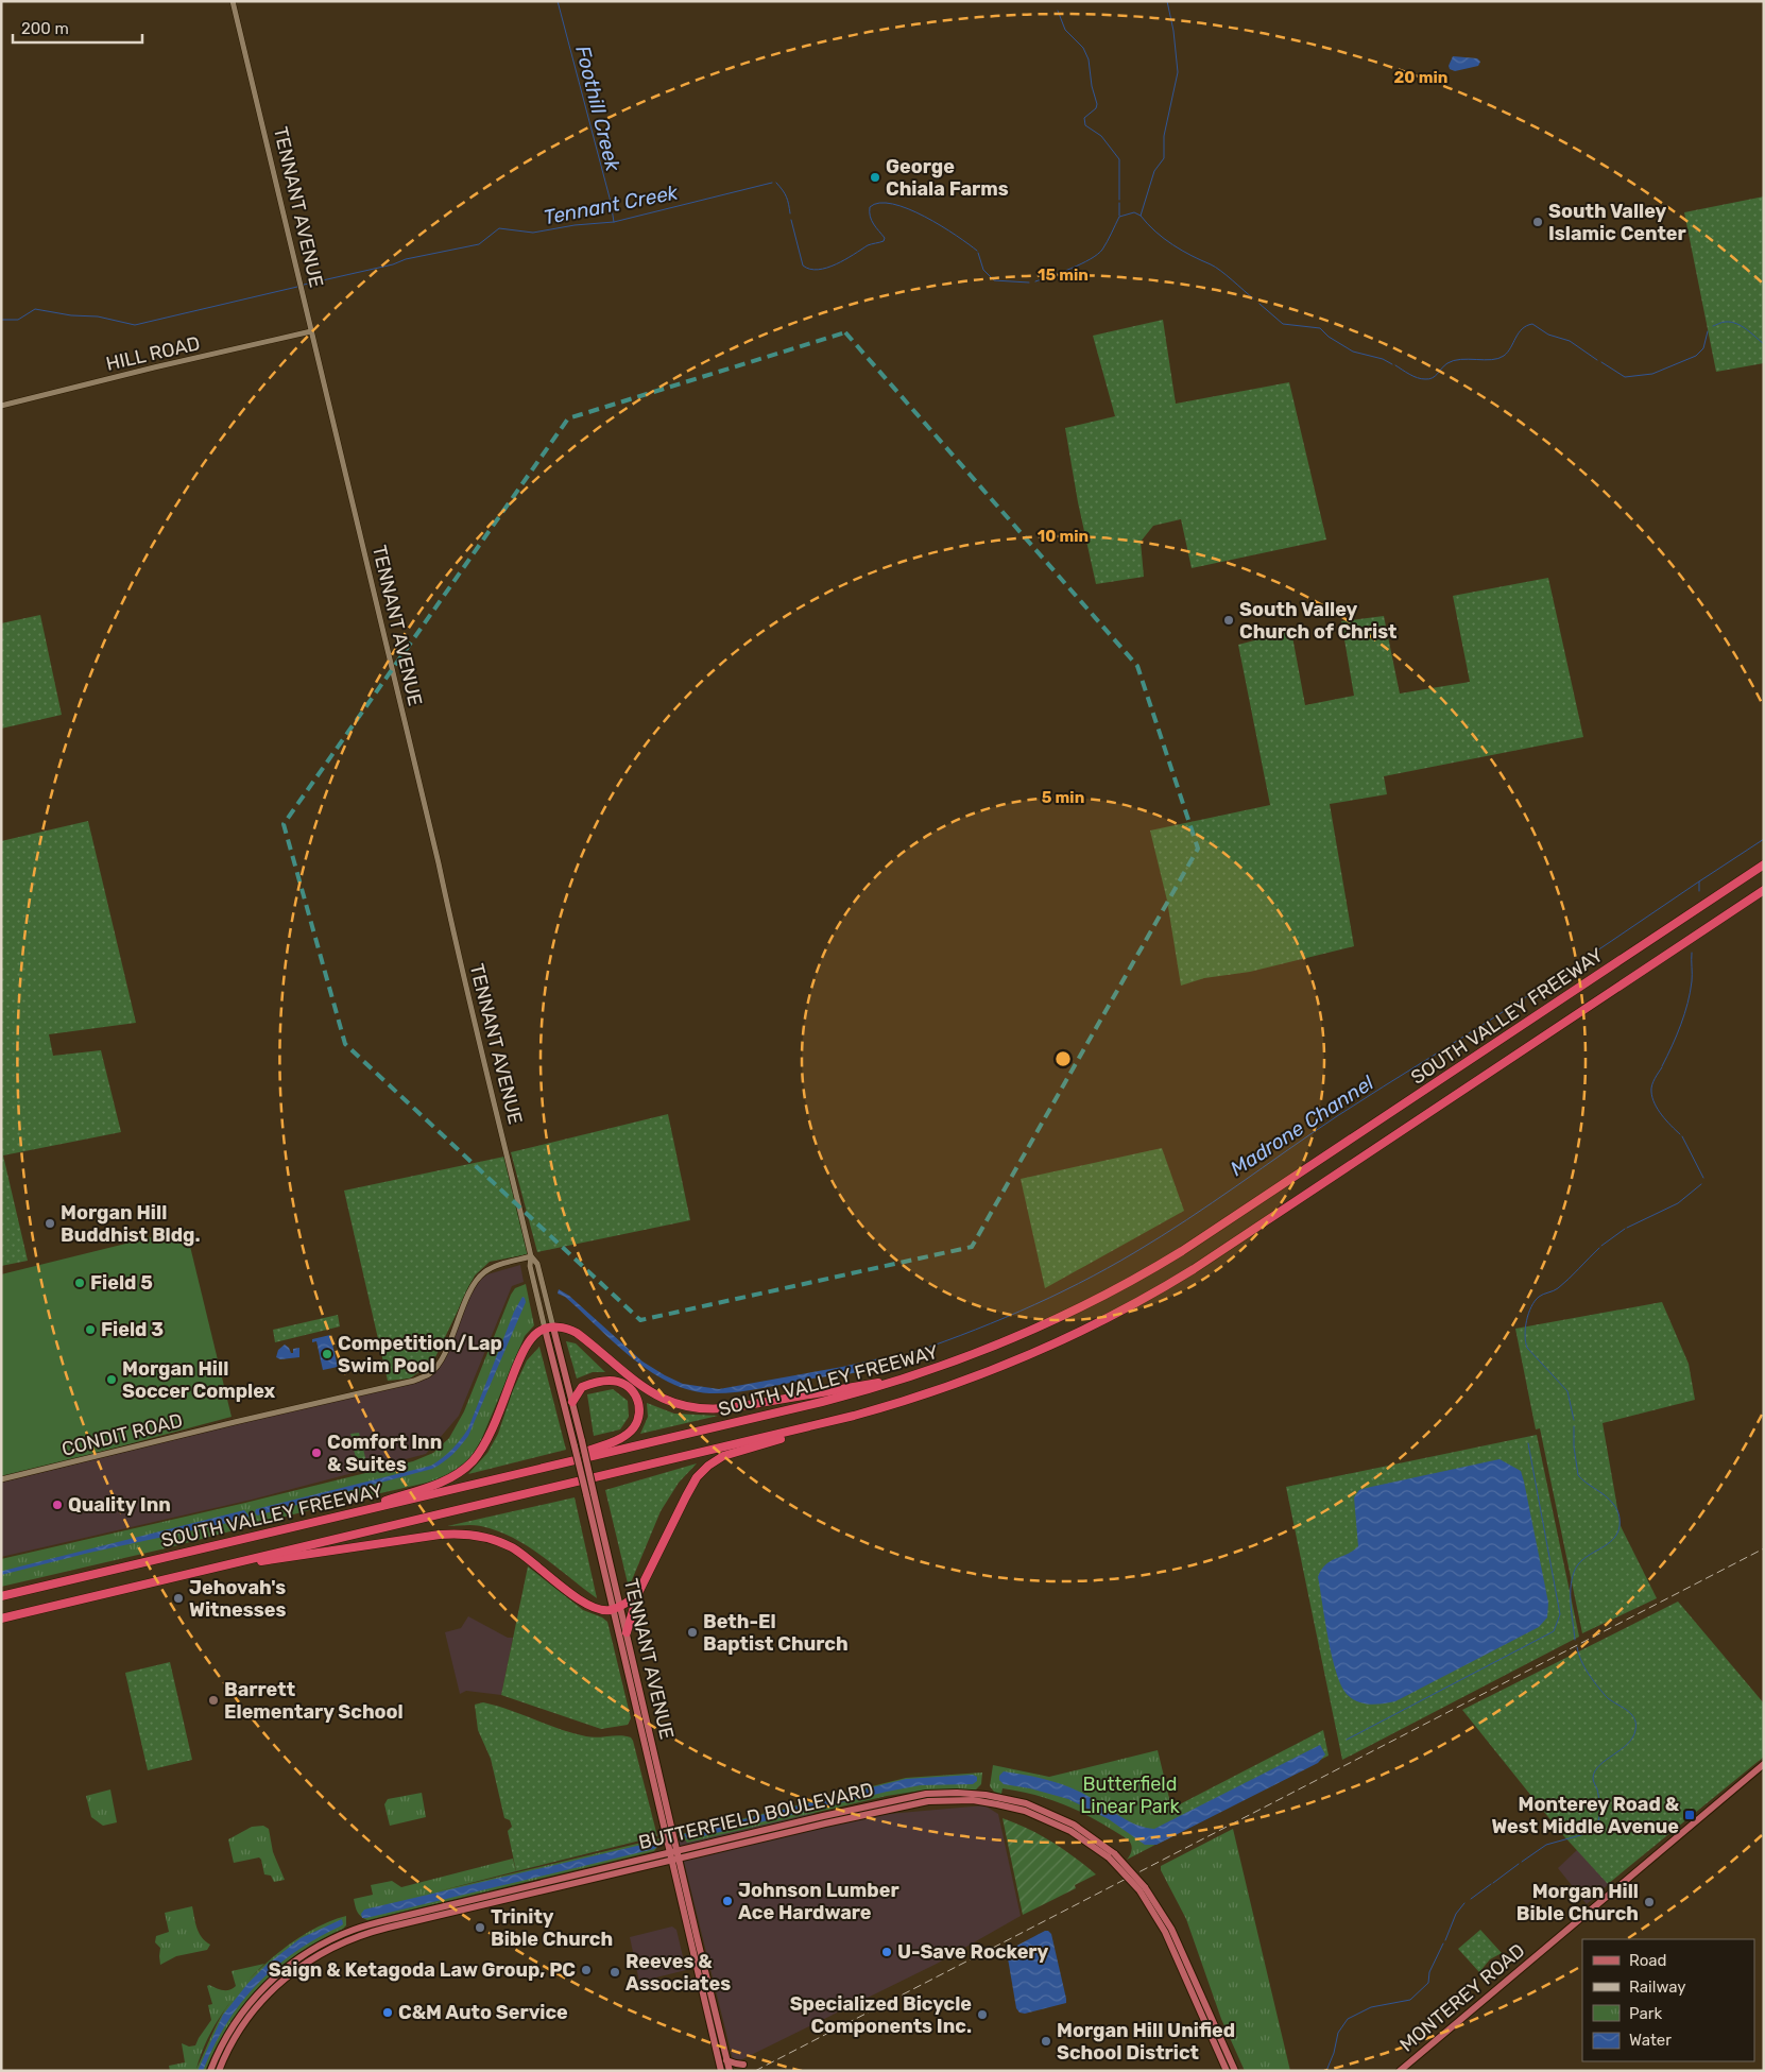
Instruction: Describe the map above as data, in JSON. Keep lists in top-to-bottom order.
{
  "streets": {
    "highway": ["SOUTH VALLEY FREEWAY"],
    "main road": ["TENNANT AVENUE", "BUTTERFIELD BOULEVARD", "MONTEREY ROAD"],
    "street": ["HILL ROAD", "CONDIT ROAD"]
  },
  "crossings": [
    ["TENNANT AVENUE", "HILL ROAD"],
    ["TENNANT AVENUE", "CONDIT ROAD"],
    ["TENNANT AVENUE", "BUTTERFIELD BOULEVARD"]
  ],
  "water": ["Foothill Creek", "Tennant Creek", "Madrone Channel"],
  "parks": ["Butterfield Linear Park"],
  "places": {
    "other": [
      "George Chiala Farms",
      "South Valley Islamic Center",
      "South Valley Church of Christ",
      "Morgan Hill Buddhist Bldg.",
      "Field 5",
      "Field 3",
      "Competition/Lap Swim Pool",
      "Morgan Hill Soccer Complex",
      "Comfort Inn & Suites",
      "Quality Inn",
      "Jehovah's Witnesses",
      "Beth-El Baptist Church",
      "Barrett Elementary School",
      "Johnson Lumber Ace Hardware",
      "Morgan Hill Bible Church",
      "Trinity Bible Church",
      "U-Save Rockery",
      "Saign & Ketagoda Law Group, PC",
      "Reeves & Associates",
      "C&M Auto Service",
      "Specialized Bicycle Components Inc.",
      "Morgan Hill Unified School District"
    ],
    "transit": ["Monterey Road & West Middle Avenue"]
  },
  "legend": [
    "Road",
    "Railway",
    "Park",
    "Water"
  ],
  "scale_bar": "200 m",
  "rings": [
    "20 min",
    "15 min",
    "10 min",
    "5 min"
  ]
}
